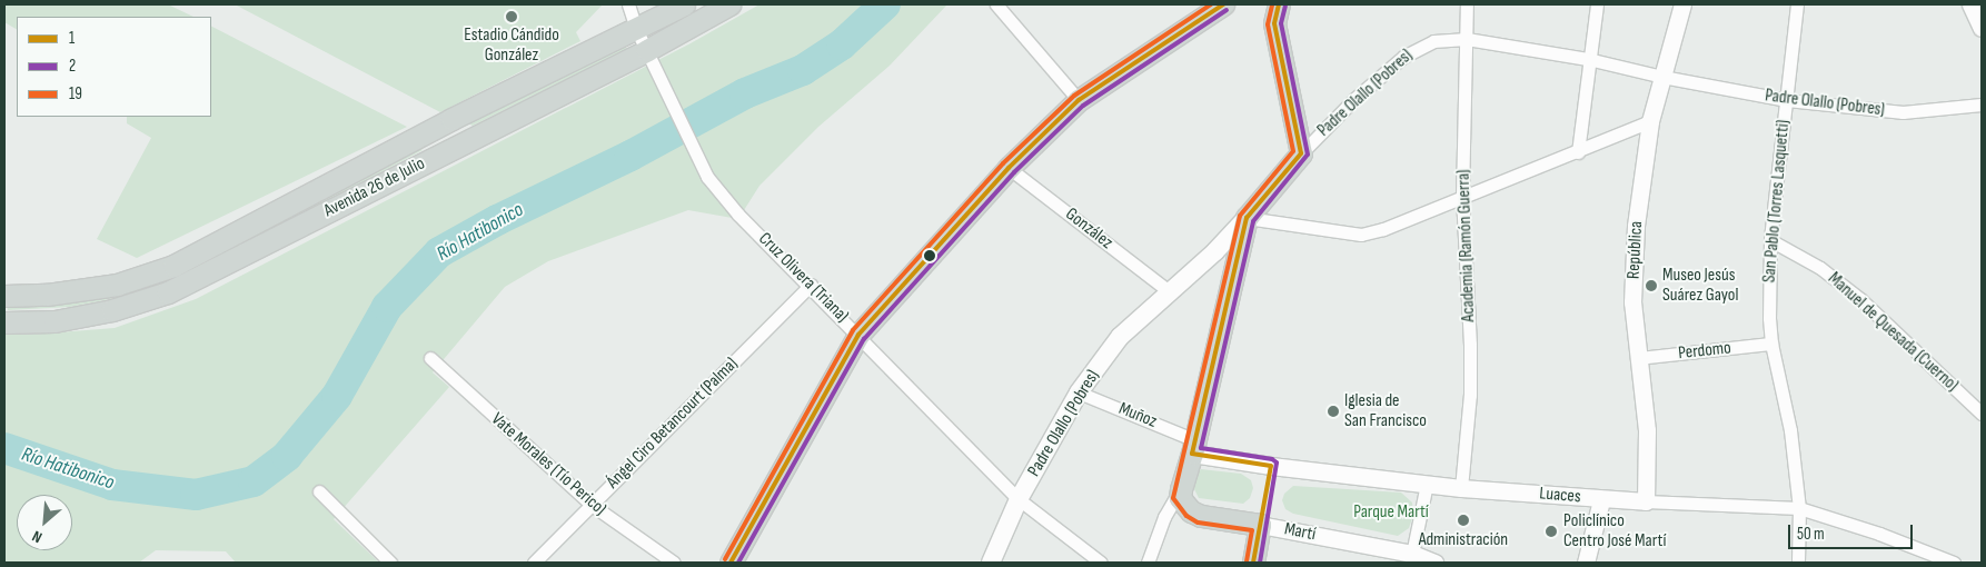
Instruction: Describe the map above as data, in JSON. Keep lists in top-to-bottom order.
{
  "streets": {
    "main road": ["Padre Olallo (Pobres)", "Avenida 26 de Julio", "Martí"],
    "street": [
      "San Pablo (Torres Lasquetti)",
      "González",
      "Academia (Ramón Guerra)",
      "República",
      "Cruz Olivera (Triana)",
      "Manuel de Quesada (Cuerno)",
      "Perdomo",
      "Muñoz",
      "Ángel Ciro Betancourt (Palma)",
      "Vate Morales (Tío Perico)",
      "Luaces"
    ]
  },
  "crossings": [
    ["Padre Olallo (Pobres)", "San Pablo (Torres Lasquetti)"],
    ["Padre Olallo (Pobres)", "González"],
    ["Padre Olallo (Pobres)", "Academia (Ramón Guerra)"],
    ["Padre Olallo (Pobres)", "República"],
    ["Padre Olallo (Pobres)", "Cruz Olivera (Triana)"],
    ["Padre Olallo (Pobres)", "Muñoz"],
    ["Avenida 26 de Julio", "Cruz Olivera (Triana)"],
    ["San Pablo (Torres Lasquetti)", "Manuel de Quesada (Cuerno)"],
    ["San Pablo (Torres Lasquetti)", "Perdomo"],
    ["San Pablo (Torres Lasquetti)", "Luaces"],
    ["Academia (Ramón Guerra)", "Luaces"],
    ["República", "Perdomo"],
    ["República", "Luaces"],
    ["Cruz Olivera (Triana)", "Ángel Ciro Betancourt (Palma)"],
    ["Muñoz", "Luaces"],
    ["Ángel Ciro Betancourt (Palma)", "Vate Morales (Tío Perico)"]
  ],
  "water": ["Río Hatibonico"],
  "parks": ["Parque Martí"],
  "places": [
    "Estadio Cándido González",
    "Museo Jesús Suárez Gayol",
    "Iglesia de San Francisco",
    "Administración",
    "Policlínico Centro José Martí"
  ],
  "lines": ["transit line 1", "transit line 19", "transit line 2"],
  "legend": ["1", "2", "19"],
  "scale_bar": "50 m",
  "north": "bottom left"
}
